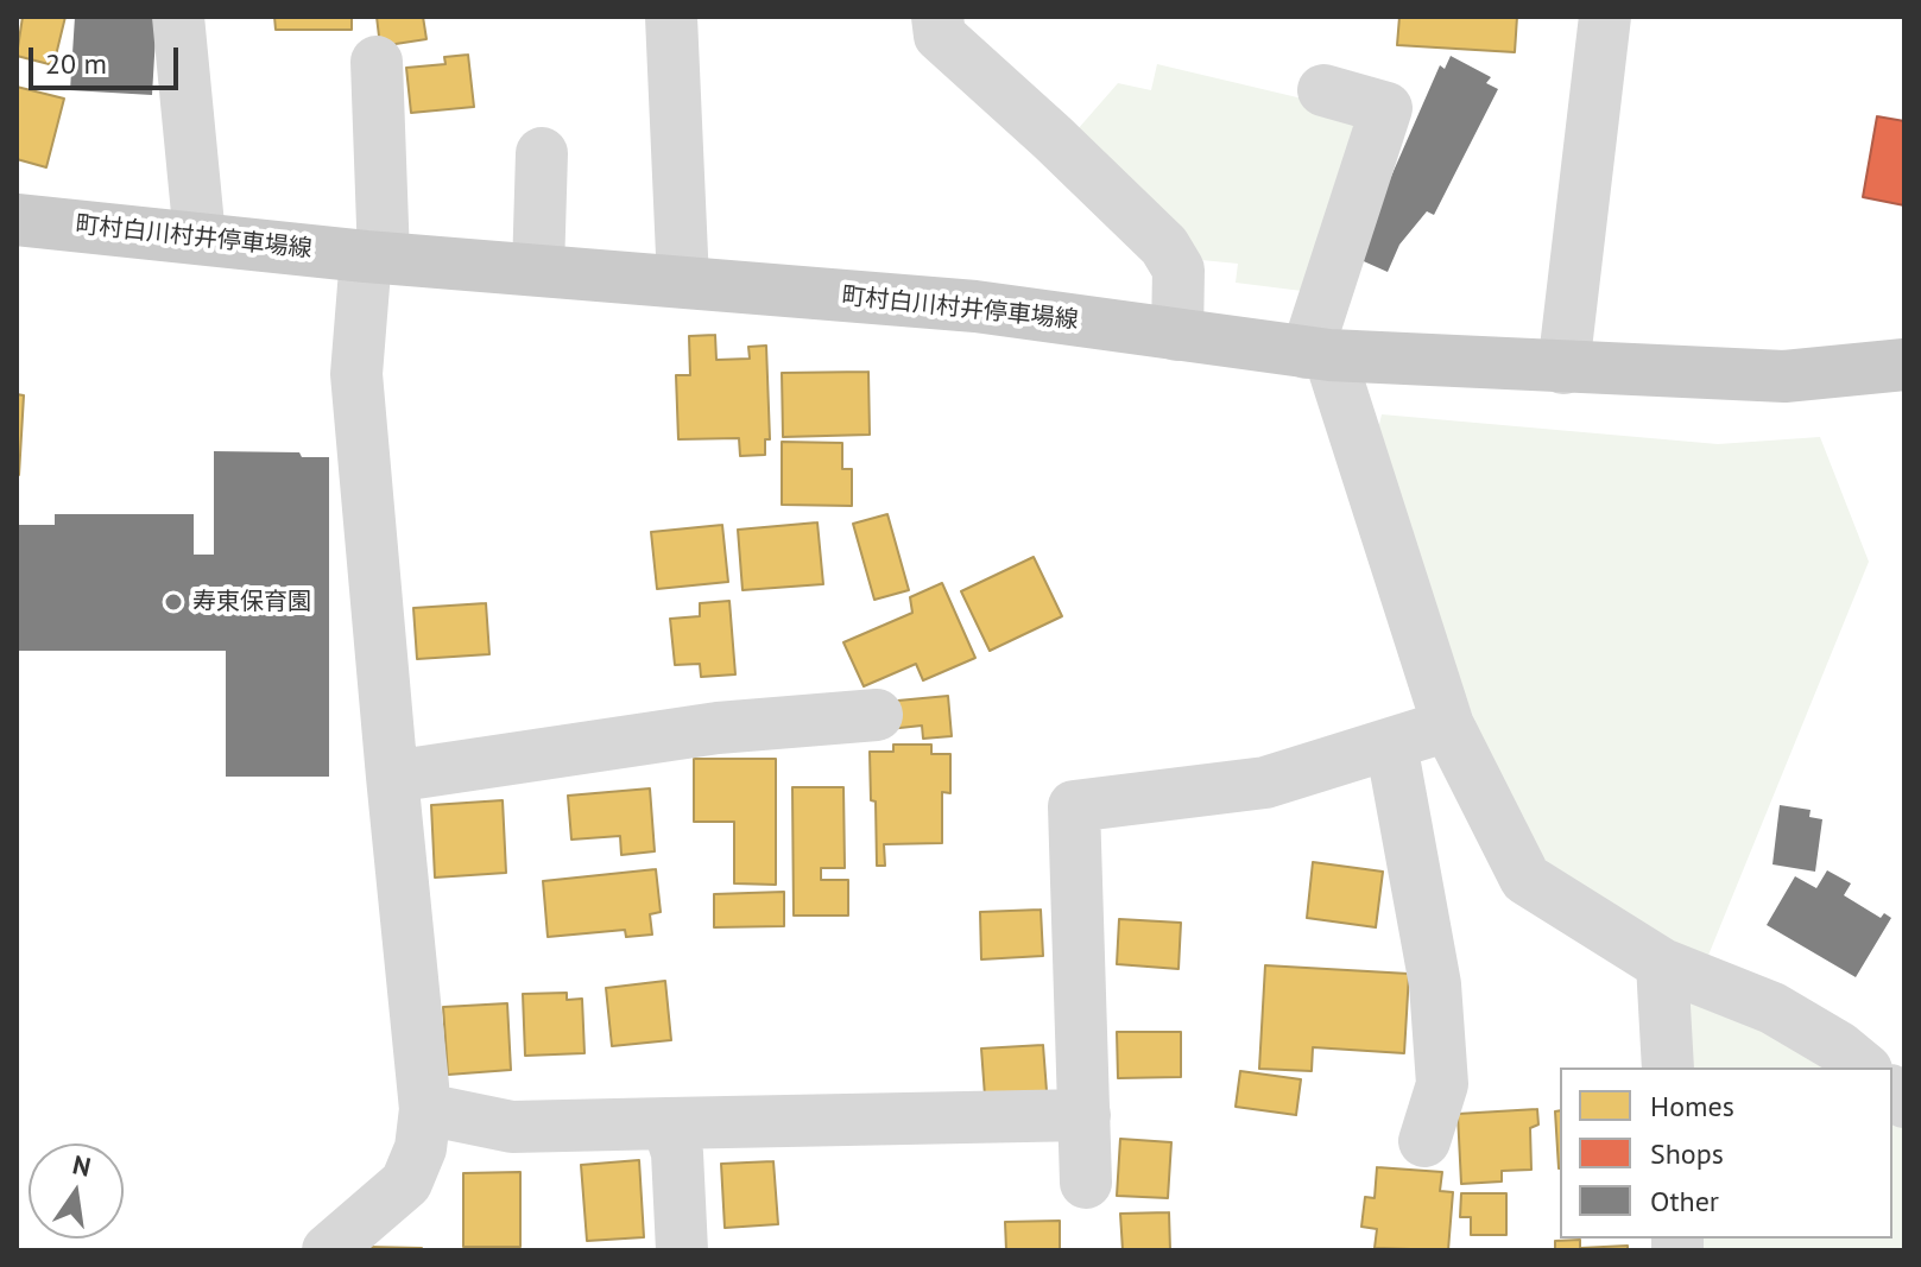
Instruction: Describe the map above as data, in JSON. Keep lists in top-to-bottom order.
{
  "streets": {
    "main road": ["町村白川村井停車場線"]
  },
  "places": ["寿東保育園"],
  "legend": ["Homes", "Shops", "Other"],
  "scale_bar": "20 m",
  "north": "top"
}
